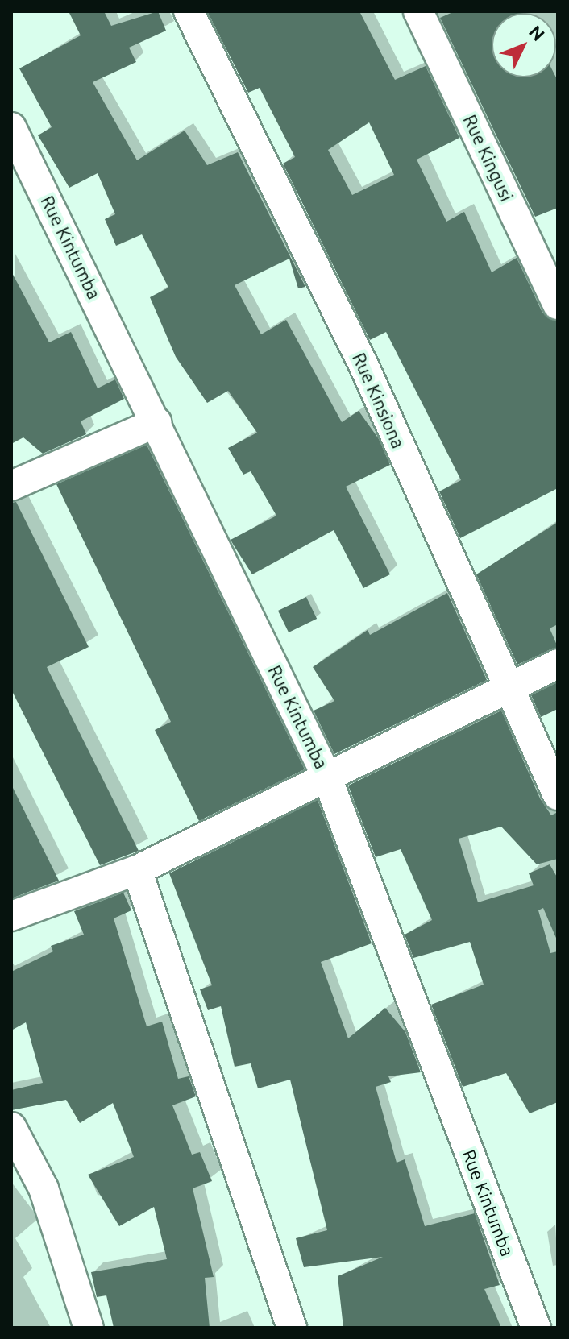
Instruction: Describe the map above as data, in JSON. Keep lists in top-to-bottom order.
{
  "streets": {
    "street": ["Rue Kingusi", "Rue Kintumba", "Rue Kinsiona"]
  },
  "north": "top right"
}
